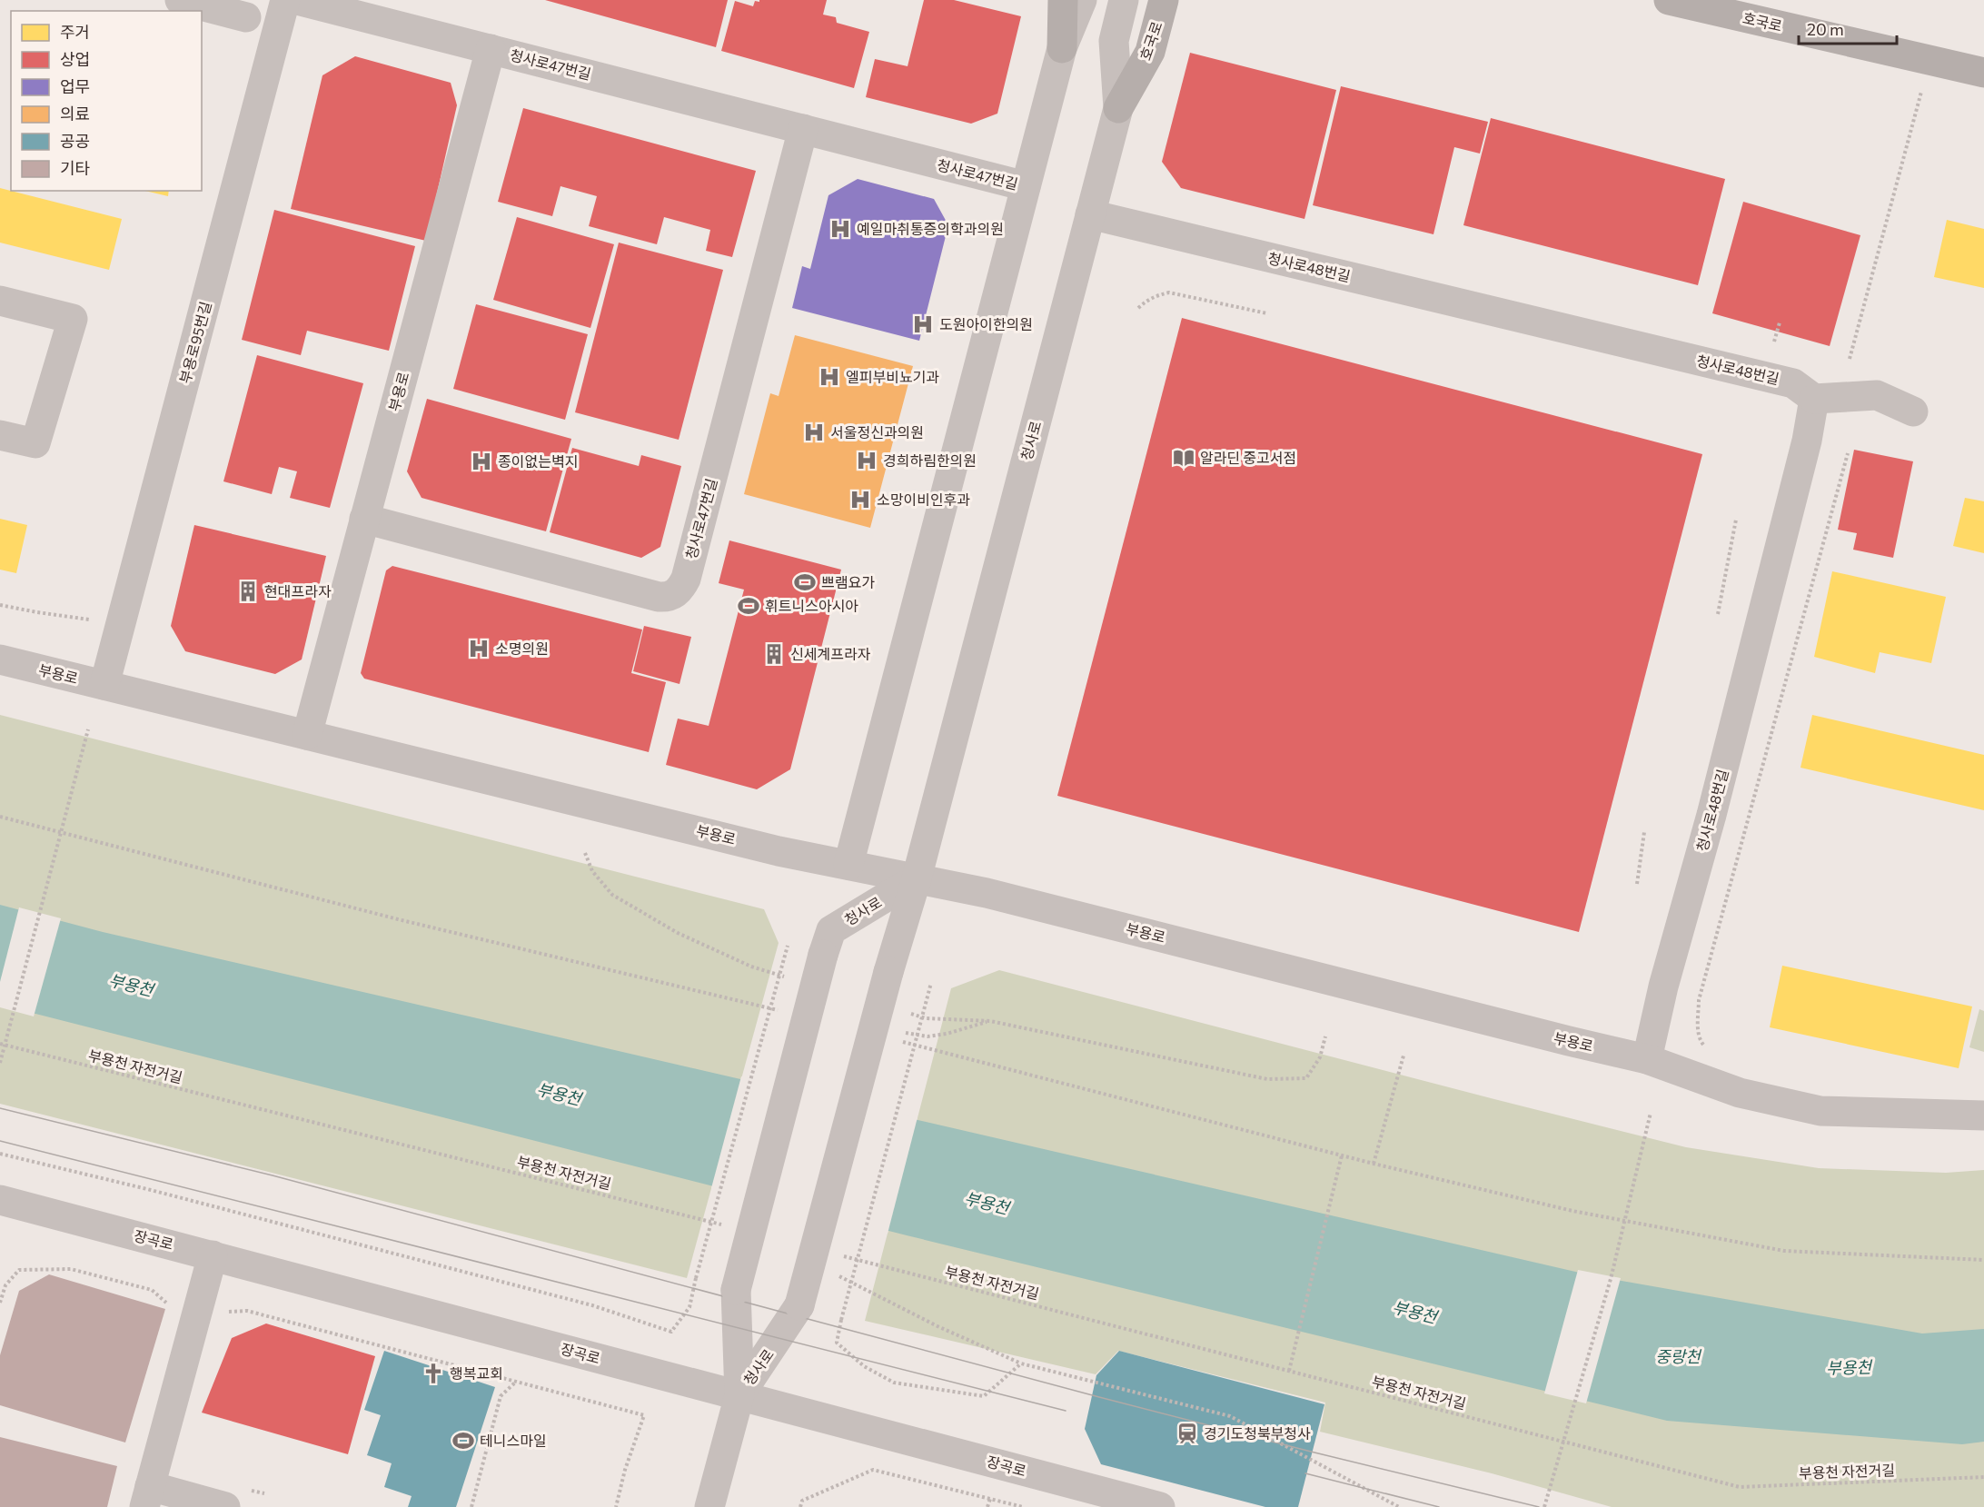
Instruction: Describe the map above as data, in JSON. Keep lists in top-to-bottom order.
{
  "streets": {
    "main road": ["호국로"],
    "street": [
      "청사로47번길",
      "청사로48번길",
      "부용로95번길",
      "부용로",
      "청사로",
      "장곡로"
    ],
    "path": ["부용천 자전거길"]
  },
  "crossings": [
    ["호국로", "청사로"],
    ["청사로47번길", "부용로"],
    ["청사로48번길", "부용로"],
    ["청사로48번길", "청사로"],
    ["부용로95번길", "부용로"],
    ["부용로", "청사로"],
    ["청사로", "장곡로"]
  ],
  "water": ["부용천", "중랑천"],
  "places": {
    "hospital": [
      "예일마취통증의학과의원",
      "도원아이한의원",
      "엘피부비뇨기과",
      "서울정신과의원",
      "경희하림한의원",
      "종이없는벽지",
      "소망이비인후과",
      "소명의원"
    ],
    "library": ["알라딘 중고서점"],
    "sports": ["쁘램요가", "휘트니스아시아", "테니스마일"],
    "building": ["현대프라자", "신세계프라자"],
    "church": ["행복교회"],
    "station": ["경기도청북부청사"]
  },
  "legend": [
    "주거",
    "상업",
    "업무",
    "의료",
    "공공",
    "기타"
  ],
  "scale_bar": "20 m"
}
